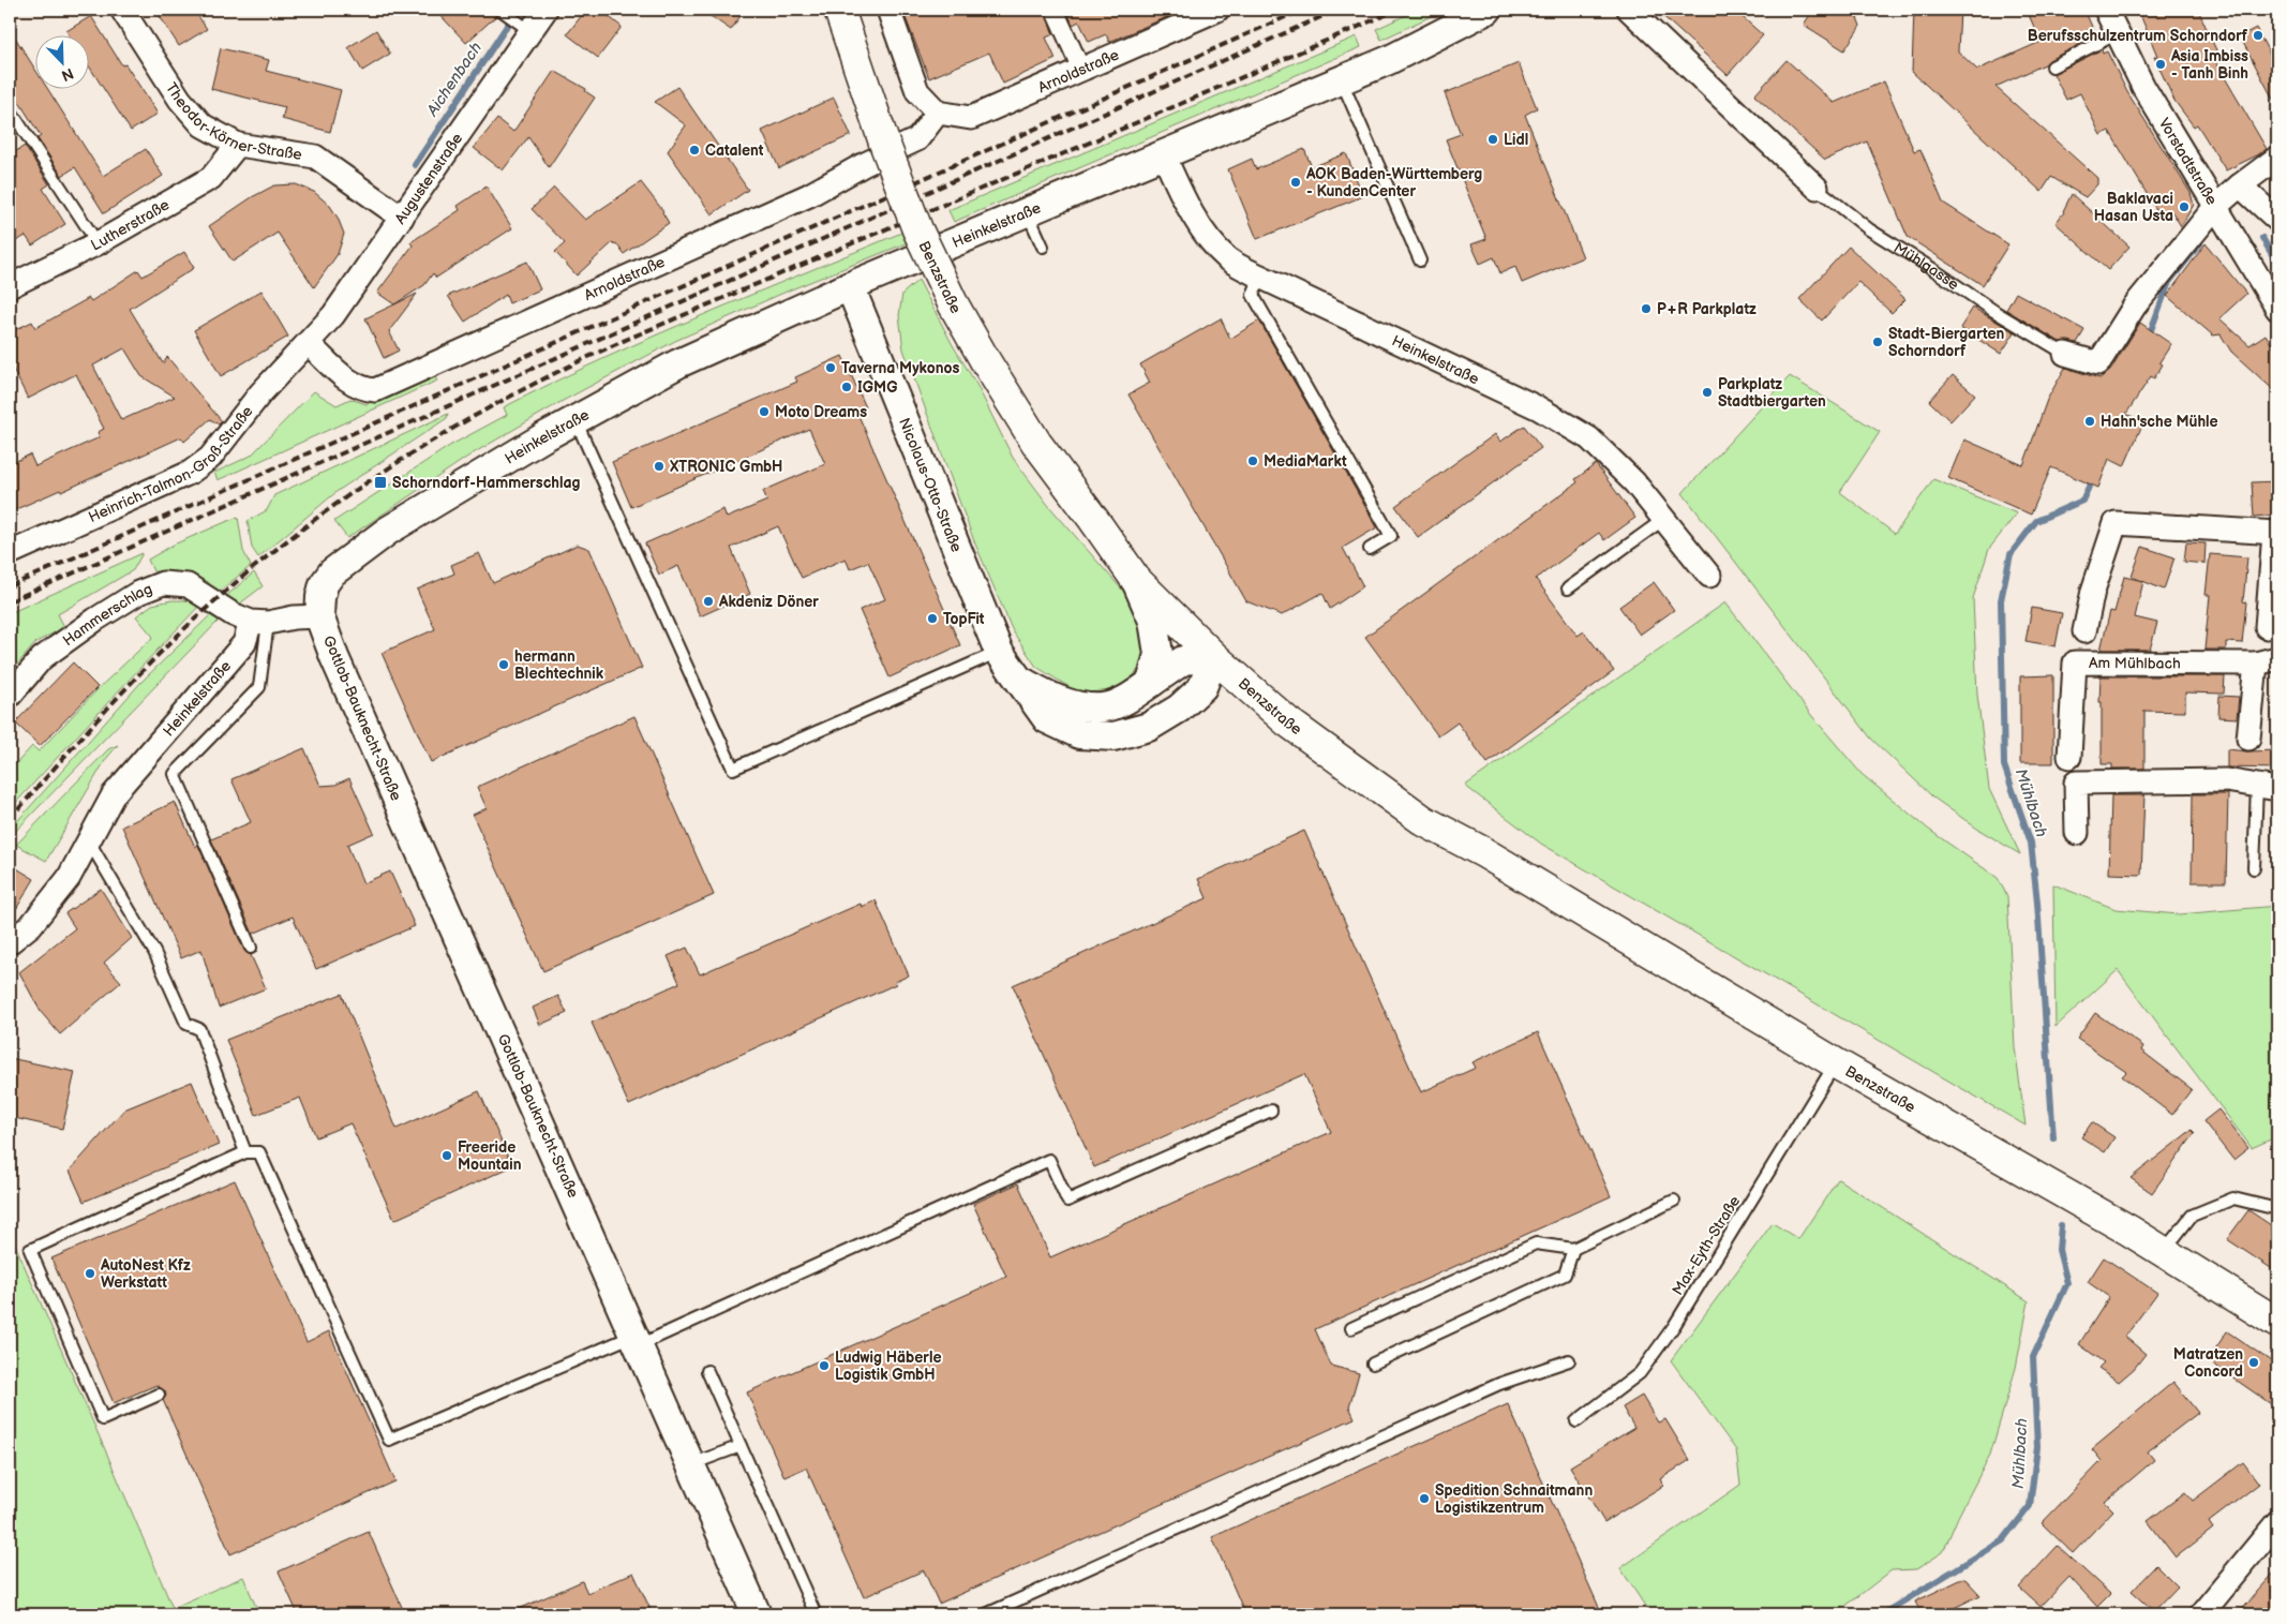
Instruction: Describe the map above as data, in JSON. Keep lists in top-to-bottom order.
{
  "streets": {
    "main road": ["Benzstraße"],
    "street": [
      "Arnoldstraße",
      "Theodor-Körner-Straße",
      "Vorstadtstraße",
      "Augustenstraße",
      "Lutherstraße",
      "Heinkelstraße",
      "Mühlgasse",
      "Heinrich-Talmon-Groß-Straße",
      "Nicolaus-Otto-Straße",
      "Hammerschlag",
      "Am Mühlbach",
      "Gottlob-Bauknecht-Straße"
    ],
    "lane": ["Max-Eyth-Straße"]
  },
  "crossings": [
    ["Arnoldstraße", "Augustenstraße"],
    ["Arnoldstraße", "Heinrich-Talmon-Groß-Straße"],
    ["Theodor-Körner-Straße", "Augustenstraße"],
    ["Theodor-Körner-Straße", "Lutherstraße"],
    ["Vorstadtstraße", "Mühlgasse"],
    ["Augustenstraße", "Heinrich-Talmon-Groß-Straße"],
    ["Heinkelstraße", "Nicolaus-Otto-Straße"],
    ["Heinkelstraße", "Hammerschlag"],
    ["Heinkelstraße", "Gottlob-Bauknecht-Straße"],
    ["Benzstraße", "Nicolaus-Otto-Straße"],
    ["Benzstraße", "Max-Eyth-Straße"]
  ],
  "water": ["Aichenbach", "Mühlbach"],
  "places": {
    "other": [
      "Berufsschulzentrum Schorndorf",
      "Asia Imbiss - Tanh Binh",
      "Lidl",
      "Catalent",
      "AOK Baden-Württemberg - KundenCenter",
      "Baklavaci Hasan Usta",
      "P+R Parkplatz",
      "Stadt-Biergarten Schorndorf",
      "Taverna Mykonos",
      "IGMG",
      "Parkplatz Stadtbiergarten",
      "Moto Dreams",
      "Hahn'sche Mühle",
      "MediaMarkt",
      "XTRONIC GmbH",
      "Akdeniz Döner",
      "TopFit",
      "hermann Blechtechnik",
      "Freeride Mountain",
      "AutoNest Kfz Werkstatt",
      "Matratzen Concord",
      "Ludwig Häberle Logistik GmbH",
      "Spedition Schnaitmann Logistikzentrum"
    ],
    "transit": ["Schorndorf-Hammerschlag"]
  },
  "north": "bottom right"
}
